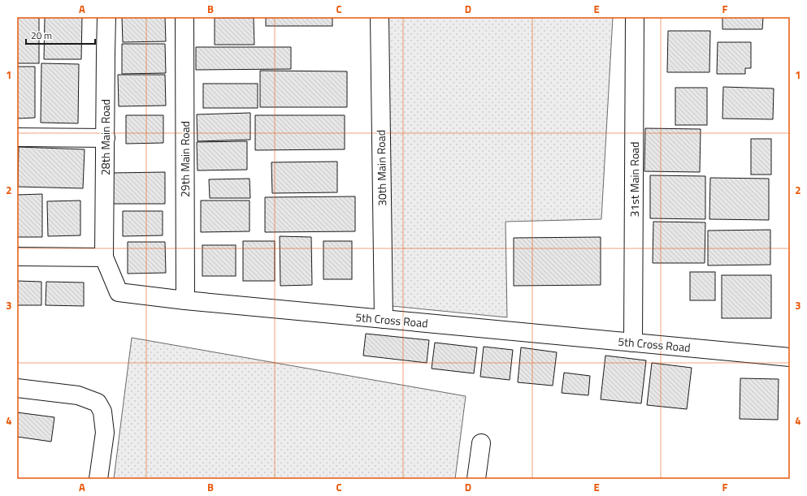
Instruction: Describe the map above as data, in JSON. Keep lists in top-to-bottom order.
{
  "streets": {
    "street": [
      "28th Main Road",
      "29th Main Road",
      "30th Main Road",
      "31st Main Road",
      "5th Cross Road"
    ]
  },
  "crossings": [
    ["28th Main Road", "5th Cross Road"],
    ["29th Main Road", "5th Cross Road"],
    ["30th Main Road", "5th Cross Road"],
    ["31st Main Road", "5th Cross Road"]
  ],
  "scale_bar": "20 m",
  "grid": {
    "columns": [
      "A",
      "B",
      "C",
      "D",
      "E",
      "F"
    ],
    "rows": [
      "1",
      "2",
      "3",
      "4"
    ]
  }
}
